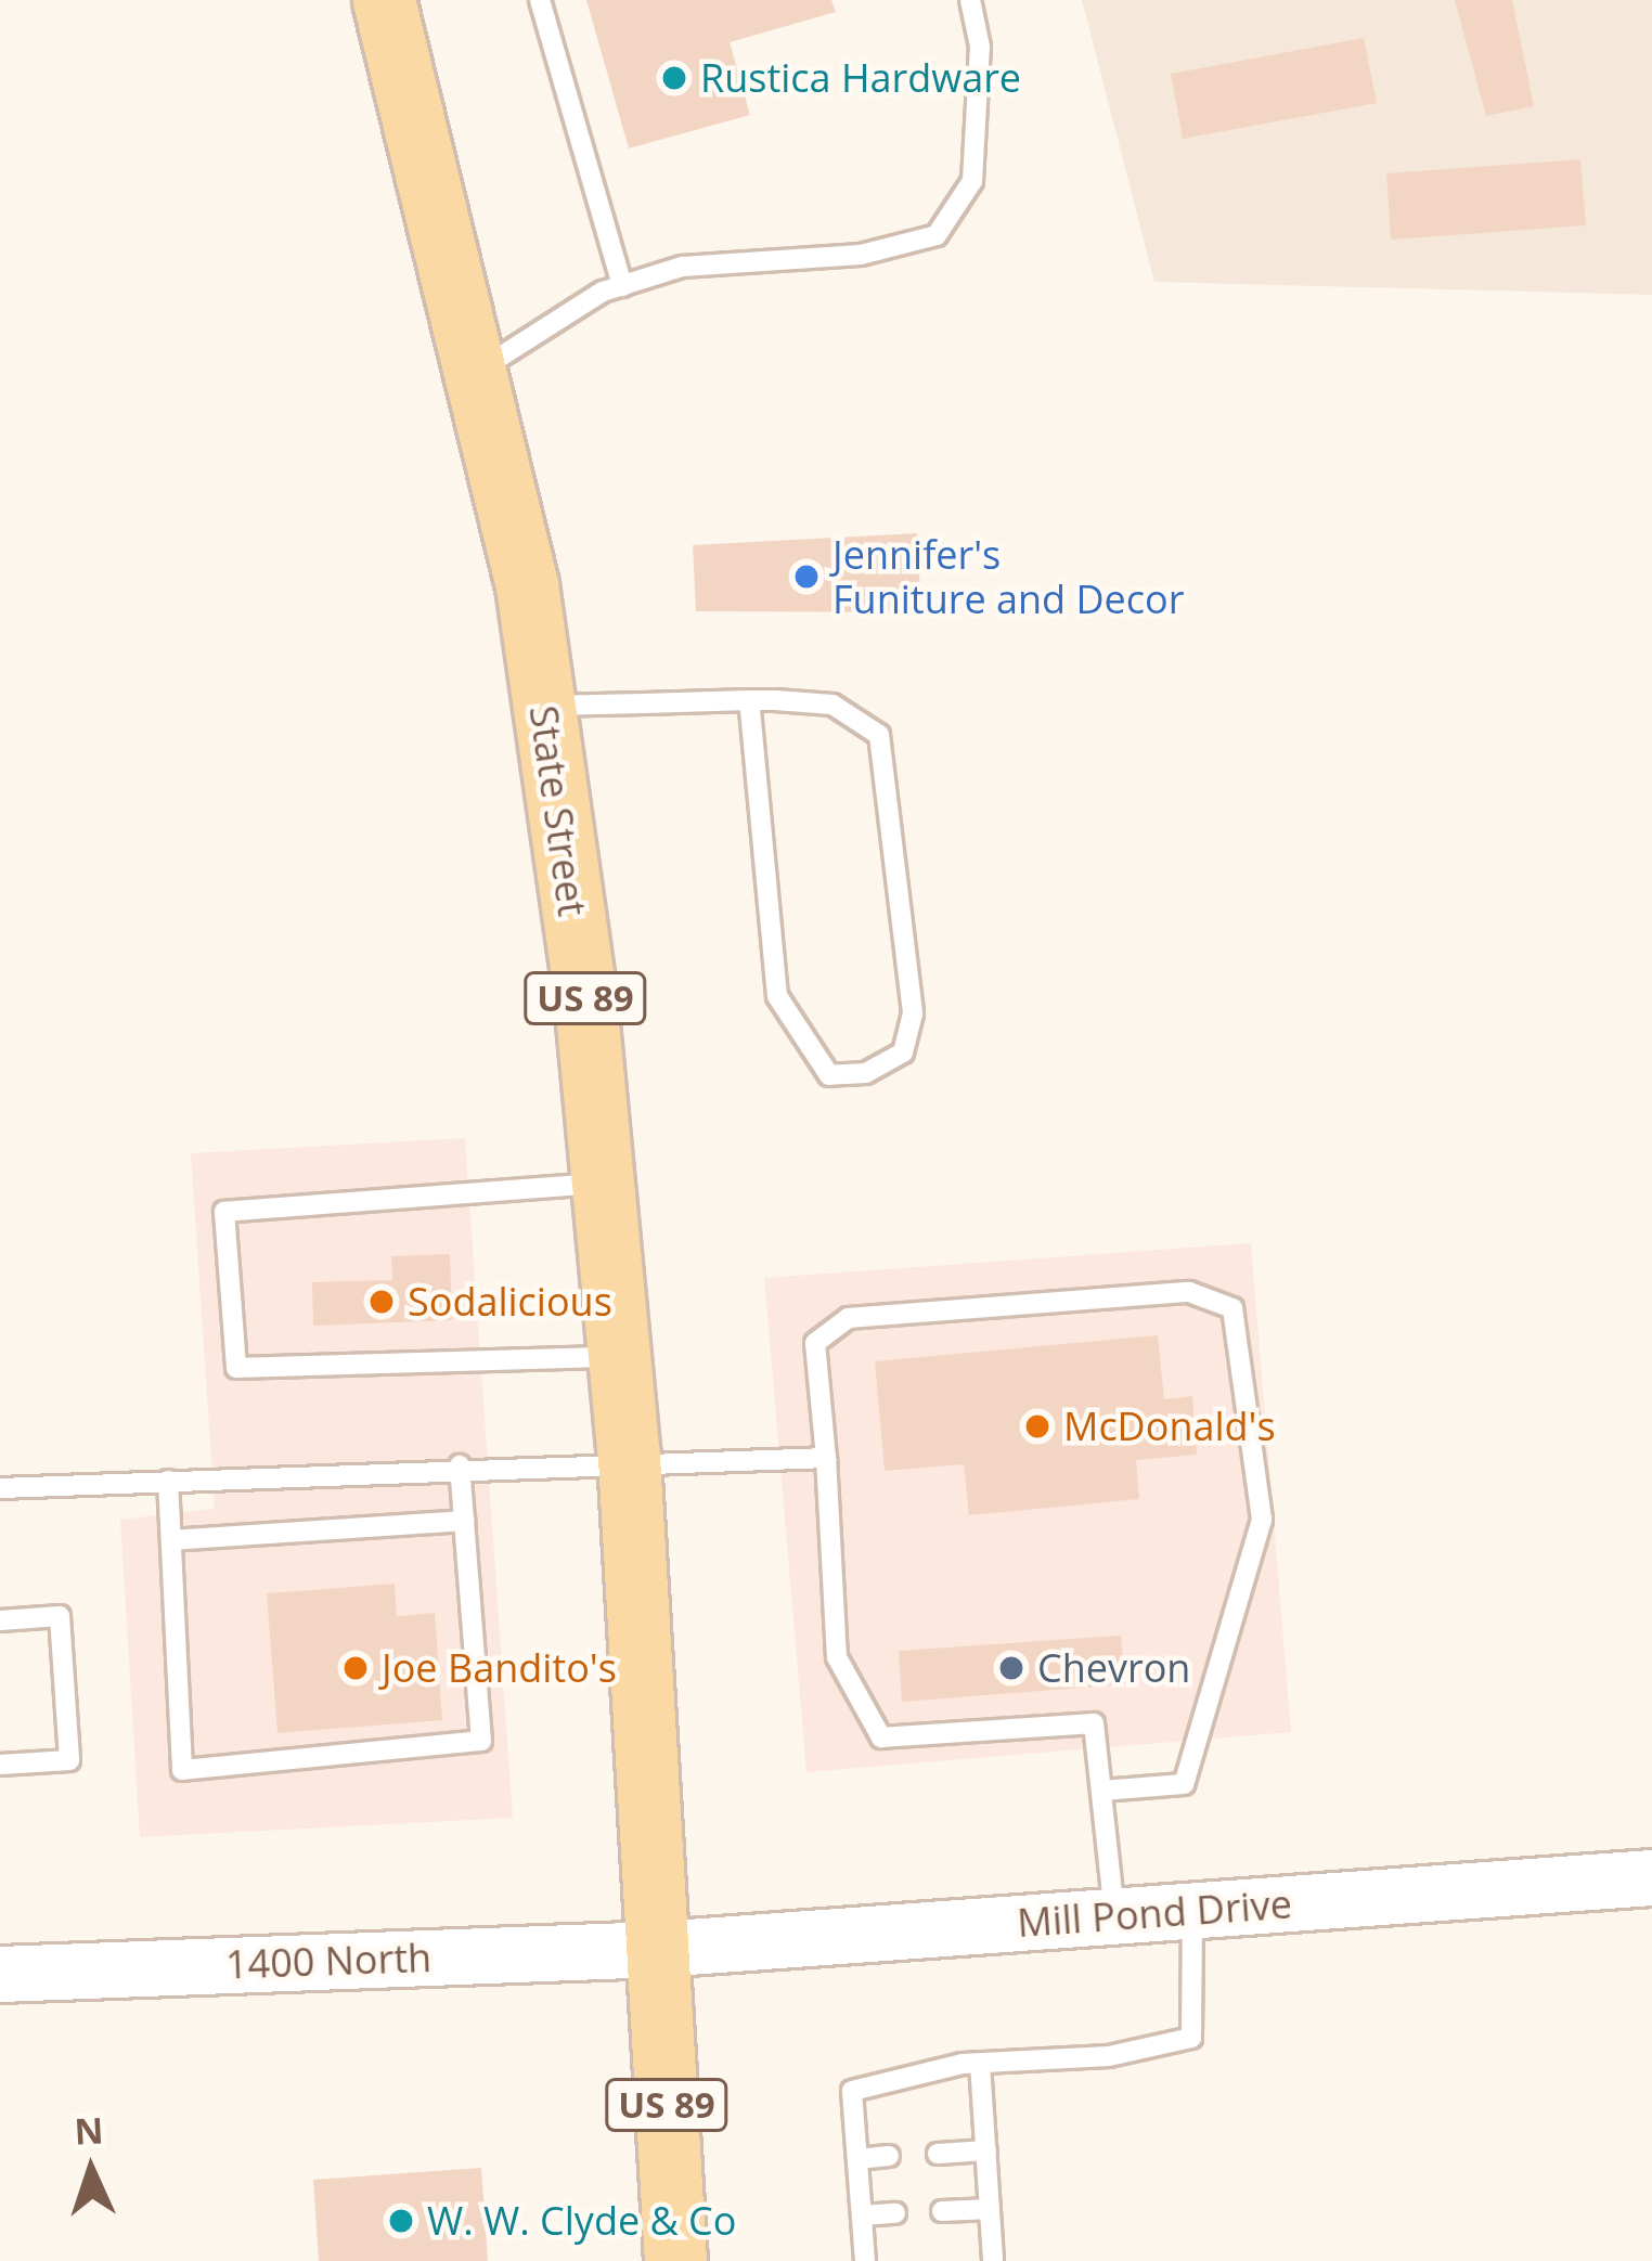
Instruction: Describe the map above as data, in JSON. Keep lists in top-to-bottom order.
{
  "streets": {
    "main road": [
      "State Street",
      "US 89",
      "Mill Pond Drive",
      "1400 North"
    ]
  },
  "crossings": [
    ["State Street", "US 89"],
    ["State Street", "Mill Pond Drive"],
    ["State Street", "1400 North"],
    ["US 89", "Mill Pond Drive"],
    ["US 89", "1400 North"],
    ["Mill Pond Drive", "1400 North"]
  ],
  "places": [
    "Rustica Hardware",
    "Jennifer's Funiture and Decor",
    "Sodalicious",
    "McDonald's",
    "Joe Bandito's",
    "Chevron",
    "W. W. Clyde & Co"
  ],
  "north": "top"
}
